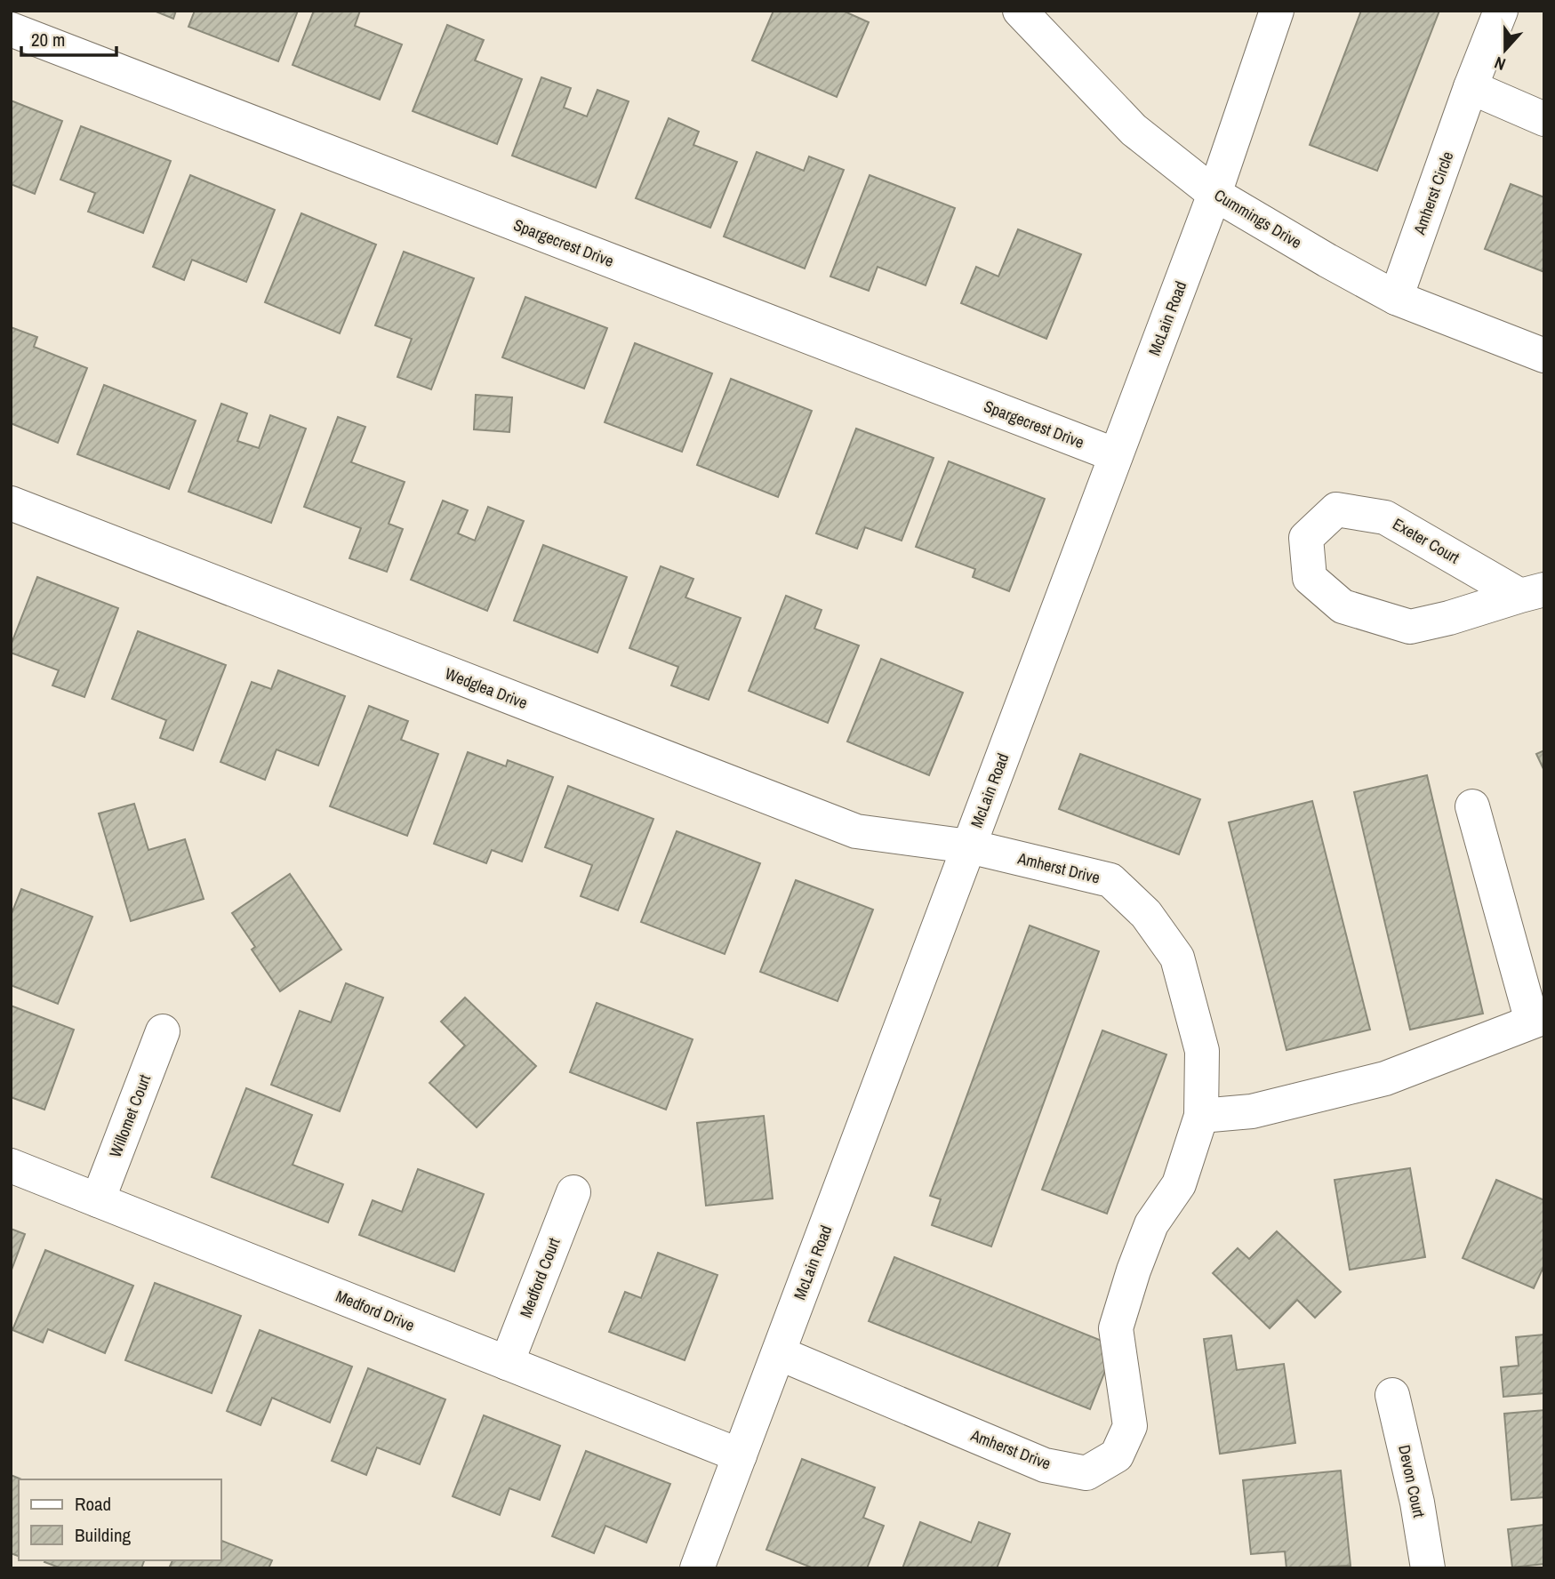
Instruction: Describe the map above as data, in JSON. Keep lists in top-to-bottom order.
{
  "streets": {
    "street": [
      "Amherst Circle",
      "Cummings Drive",
      "Spargecrest Drive",
      "McLain Road",
      "Exeter Court",
      "Wedglea Drive",
      "Amherst Drive",
      "Willomet Court",
      "Medford Court",
      "Medford Drive",
      "Devon Court"
    ]
  },
  "crossings": [
    ["Amherst Circle", "Cummings Drive"],
    ["Cummings Drive", "McLain Road"],
    ["Spargecrest Drive", "McLain Road"],
    ["McLain Road", "Wedglea Drive"],
    ["McLain Road", "Amherst Drive"],
    ["McLain Road", "Medford Drive"],
    ["Wedglea Drive", "Amherst Drive"],
    ["Willomet Court", "Medford Drive"],
    ["Medford Court", "Medford Drive"]
  ],
  "legend": ["Road", "Building"],
  "scale_bar": "20 m",
  "north": "bottom"
}
